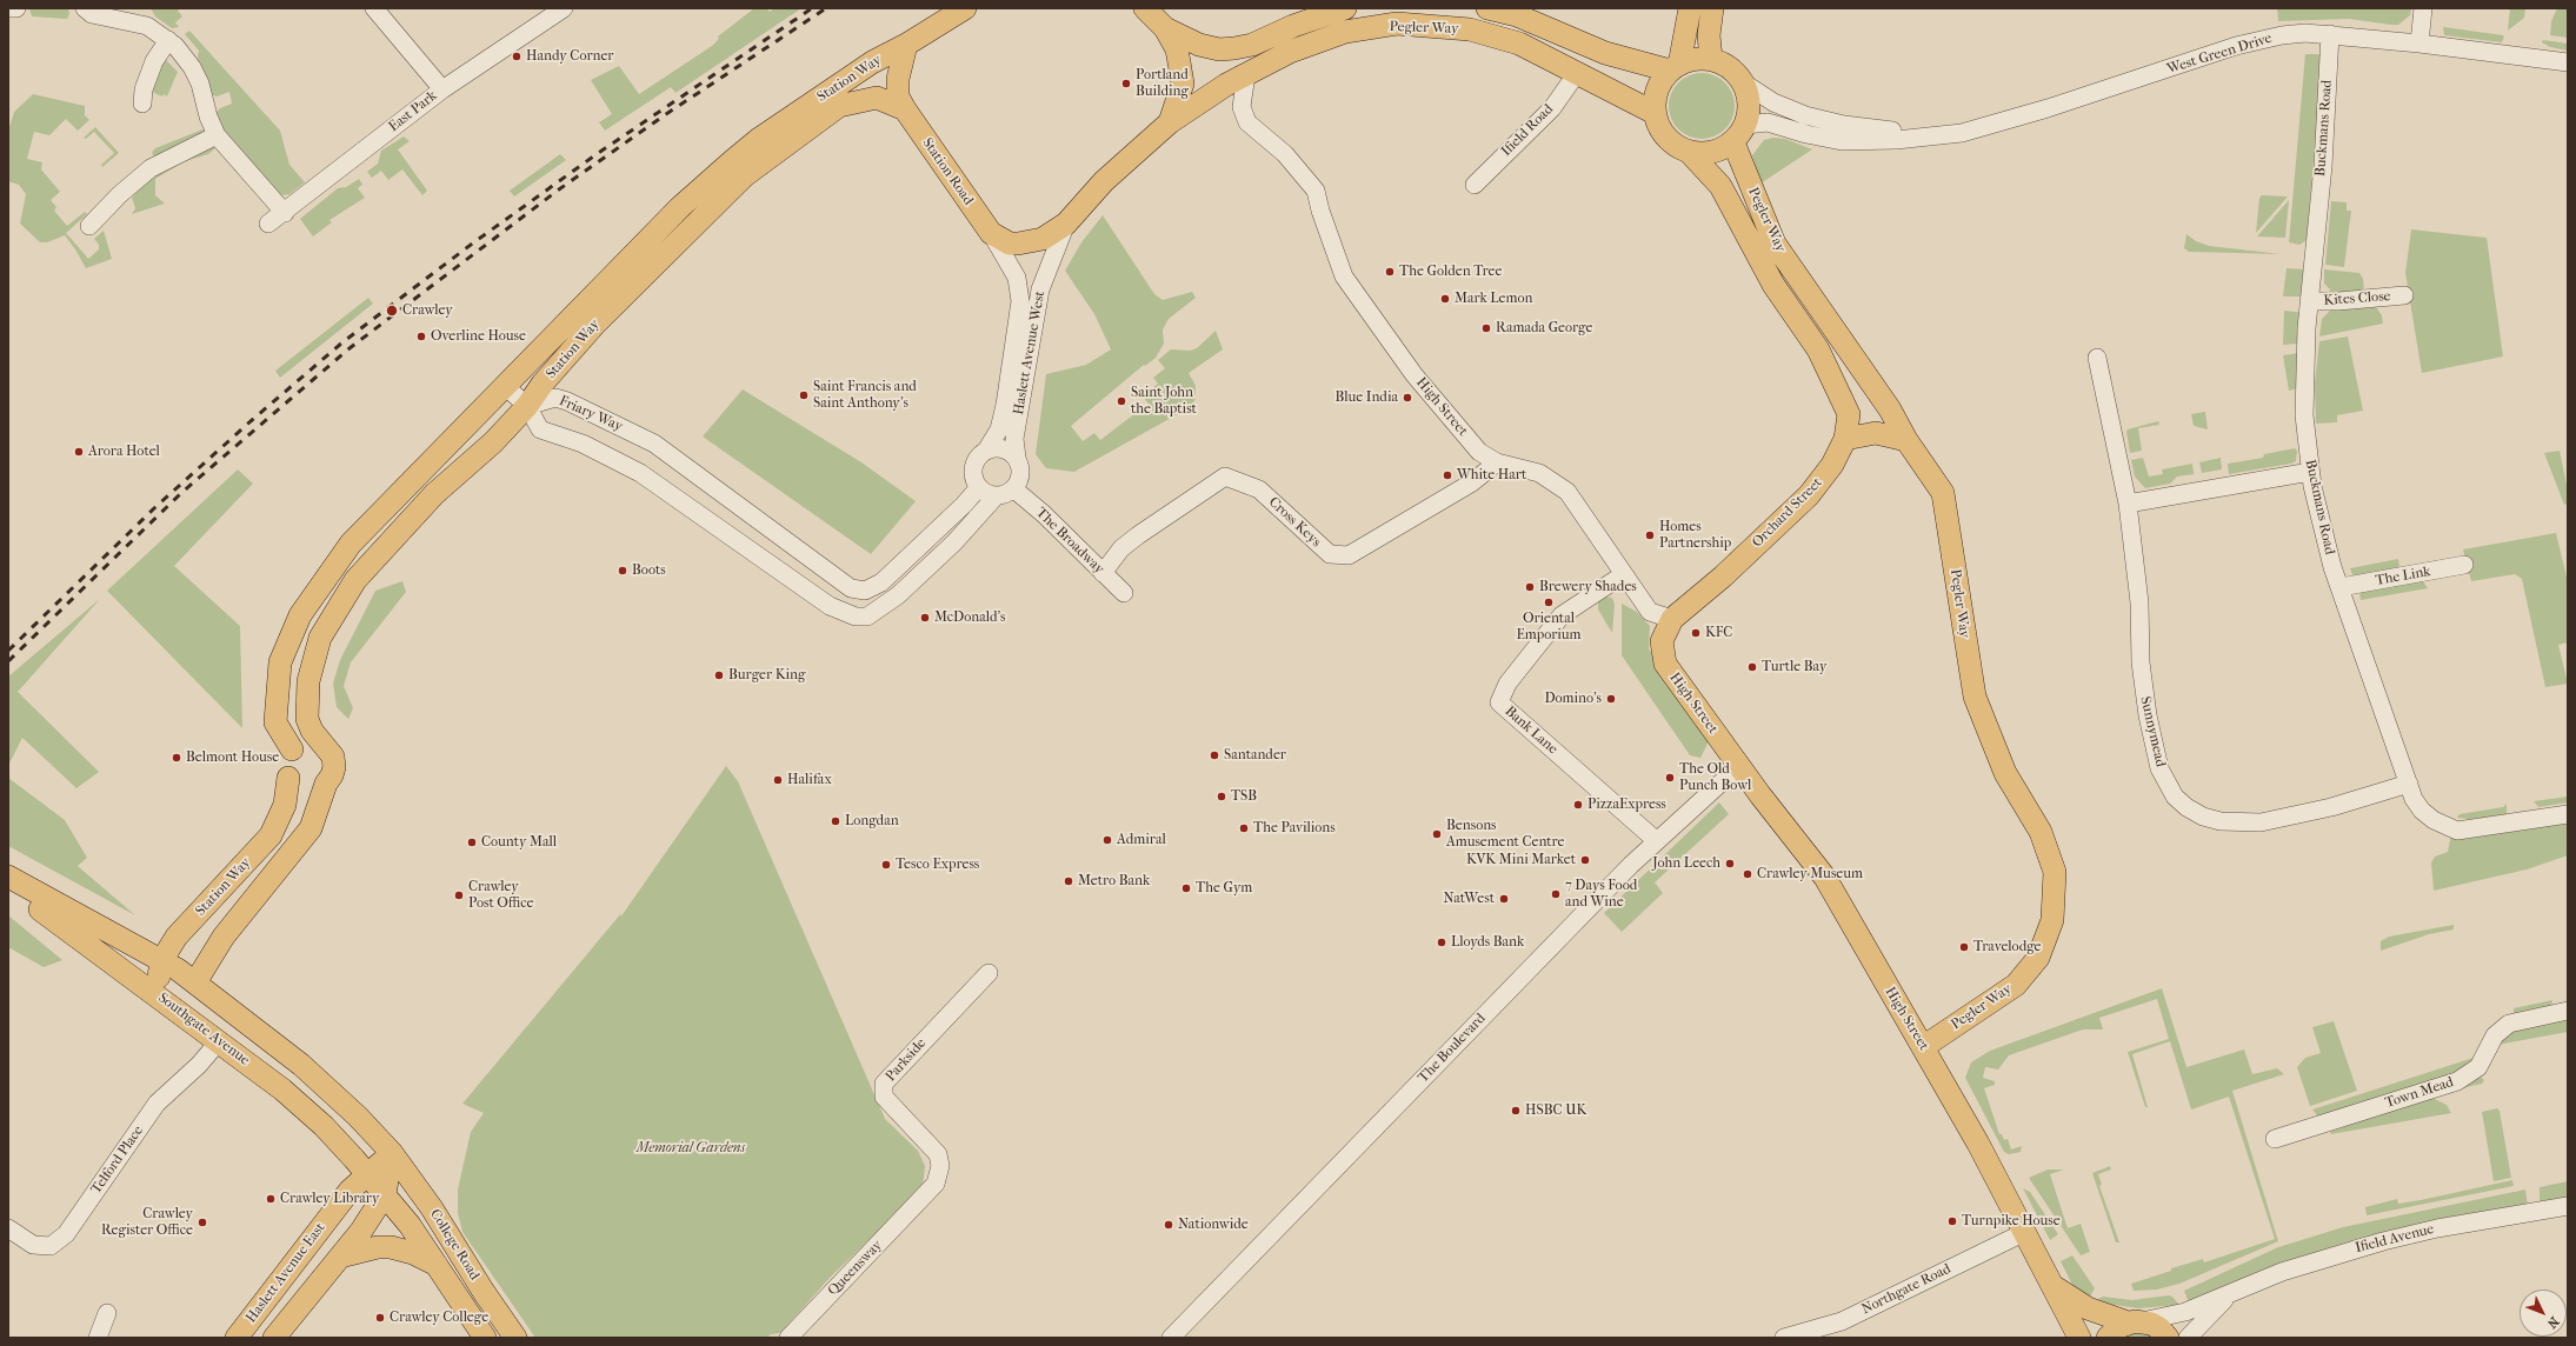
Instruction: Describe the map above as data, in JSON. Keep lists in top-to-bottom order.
{
  "streets": {
    "main road": [
      "Pegler Way",
      "Station Way",
      "Station Road",
      "Haslett Avenue West",
      "High Street",
      "Orchard Street",
      "Southgate Avenue",
      "College Road",
      "Haslett Avenue East"
    ],
    "street": [
      "West Green Drive",
      "East Park",
      "Buckmans Road",
      "Ifield Road",
      "Kites Close",
      "Friary Way",
      "Cross Keys",
      "The Broadway",
      "The Link",
      "Bank Lane",
      "Sunnymead",
      "The Boulevard",
      "Parkside",
      "Town Mead",
      "Telford Place",
      "Ifield Avenue",
      "Queensway",
      "Northgate Road"
    ]
  },
  "crossings": [
    ["Pegler Way", "West Green Drive"],
    ["Pegler Way", "Ifield Road"],
    ["Pegler Way", "Haslett Avenue West"],
    ["Pegler Way", "High Street"],
    ["Pegler Way", "Orchard Street"],
    ["West Green Drive", "Buckmans Road"],
    ["Station Way", "Station Road"],
    ["Station Way", "Friary Way"],
    ["Station Way", "Southgate Avenue"],
    ["Buckmans Road", "Kites Close"],
    ["Buckmans Road", "The Link"],
    ["Buckmans Road", "Sunnymead"],
    ["Station Road", "Haslett Avenue West"],
    ["Haslett Avenue West", "Friary Way"],
    ["Haslett Avenue West", "The Broadway"],
    ["High Street", "Orchard Street"],
    ["High Street", "Cross Keys"],
    ["High Street", "Bank Lane"],
    ["High Street", "The Boulevard"],
    ["High Street", "Northgate Road"],
    ["Friary Way", "The Broadway"],
    ["Cross Keys", "The Broadway"],
    ["Bank Lane", "The Boulevard"],
    ["Southgate Avenue", "Telford Place"],
    ["Southgate Avenue", "College Road"],
    ["Southgate Avenue", "Haslett Avenue East"],
    ["Parkside", "Queensway"],
    ["College Road", "Haslett Avenue East"]
  ],
  "parks": ["Memorial Gardens"],
  "places": [
    "Handy Corner",
    "Portland Building",
    "The Golden Tree",
    "Mark Lemon",
    "Crawley",
    "Ramada George",
    "Overline House",
    "Saint Francis and Saint Anthony's",
    "Blue India",
    "Saint John the Baptist",
    "Arora Hotel",
    "White Hart",
    "Homes Partnership",
    "Boots",
    "Brewery Shades",
    "Oriental Emporium",
    "McDonald's",
    "KFC",
    "Turtle Bay",
    "Burger King",
    "Domino's",
    "Santander",
    "Belmont House",
    "The Old Punch Bowl",
    "Halifax",
    "TSB",
    "PizzaExpress",
    "Longdan",
    "The Pavilions",
    "Bensons Amusement Centre",
    "Admiral",
    "County Mall",
    "KVK Mini Market",
    "John Leech",
    "Tesco Express",
    "Crawley Museum",
    "Metro Bank",
    "The Gym",
    "7 Days Food and Wine",
    "Crawley Post Office",
    "NatWest",
    "Lloyds Bank",
    "Travelodge",
    "HSBC UK",
    "Crawley Library",
    "Turnpike House",
    "Crawley Register Office",
    "Nationwide",
    "Crawley College"
  ],
  "north": "bottom right"
}
